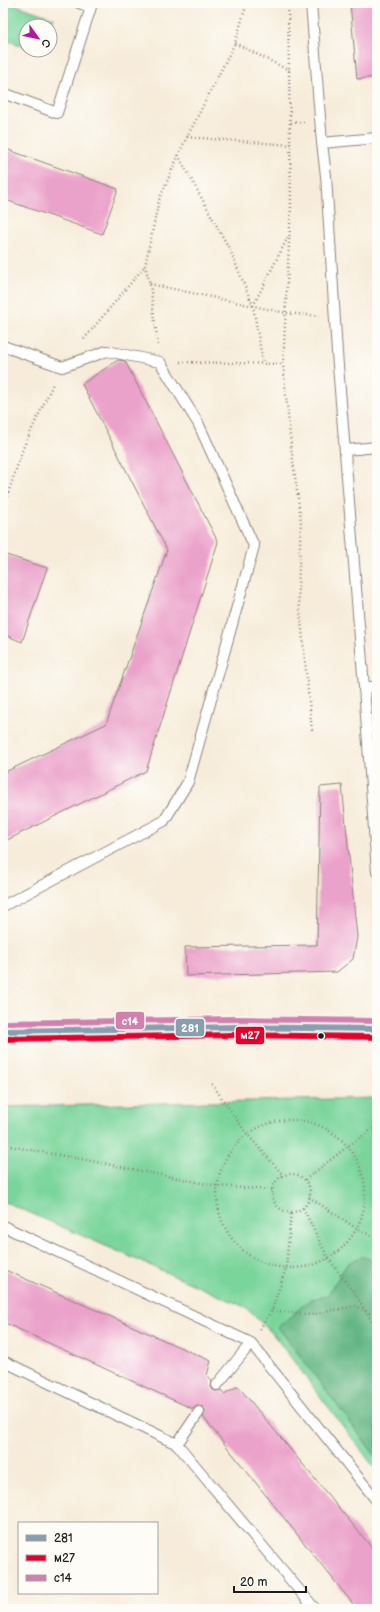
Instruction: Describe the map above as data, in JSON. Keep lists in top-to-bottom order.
{
  "lines": ["transit line с14", "transit line 281", "transit line м27"],
  "legend": ["281", "м27", "с14"],
  "scale_bar": "20 m",
  "north": "bottom right"
}
